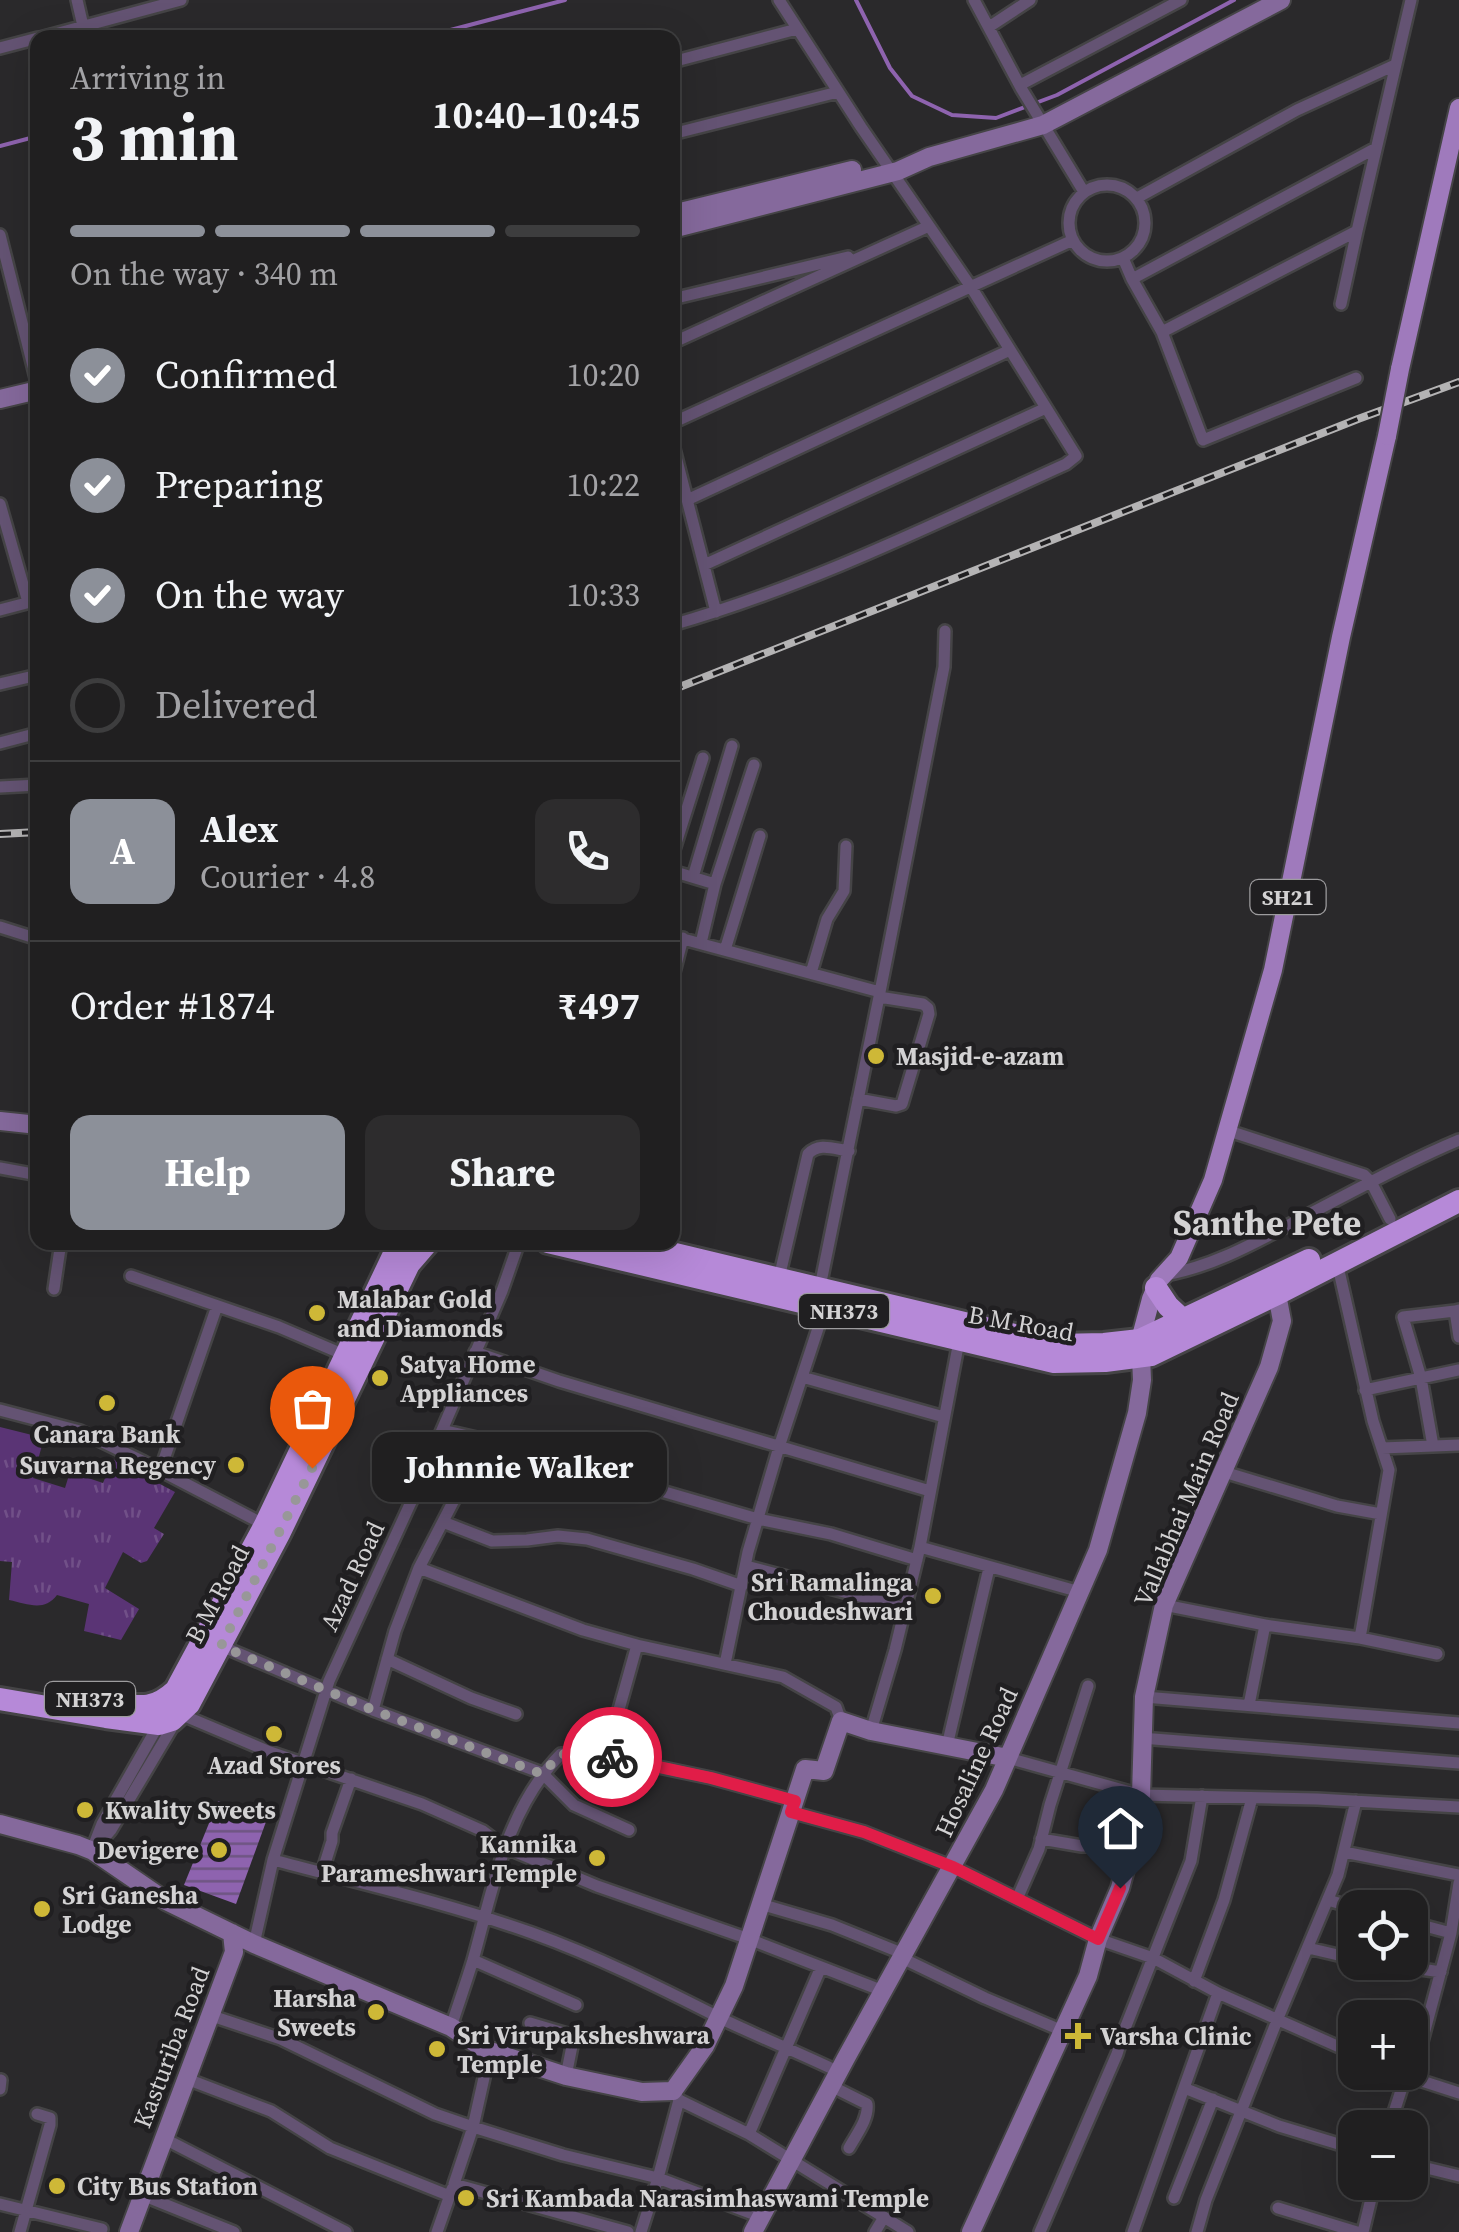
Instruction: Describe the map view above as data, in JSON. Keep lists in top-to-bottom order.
{
  "streets": {
    "highway": ["NH373", "B M Road"],
    "main road": ["SH21"],
    "street": [
      "Vallabhai Main Road",
      "Azad Road",
      "Hosaline Road",
      "Kasturiba Road"
    ]
  },
  "crossings": [
    ["SH21", "B M Road"],
    ["SH21", "Hosaline Road"],
    ["NH373", "B M Road"],
    ["B M Road", "Vallabhai Main Road"],
    ["B M Road", "Hosaline Road"]
  ],
  "districts": ["Santhe Pete"],
  "places": {
    "other": [
      "Masjid-e-azam",
      "Malabar Gold and Diamonds",
      "Satya Home Appliances",
      "Canara Bank",
      "Suvarna Regency",
      "Johnnie Walker",
      "Sri Ramalinga Choudeshwari",
      "Azad Stores",
      "Kwality Sweets",
      "Devigere",
      "Kannika Parameshwari Temple",
      "Sri Ganesha Lodge",
      "Harsha Sweets",
      "Sri Virupaksheshwara Temple",
      "City Bus Station",
      "Sri Kambada Narasimhaswami Temple"
    ],
    "health": ["Varsha Clinic"]
  },
  "page": {
    "heading": ["3 min", "Arriving in", "10:40–10:45"],
    "panel": [
      "Alex",
      "Courier · 4.8",
      "Order #1874",
      "₹497"
    ],
    "bar": "On the way · 340 m",
    "list": [
      ["Confirmed", "10:20"],
      ["Preparing", "10:22"],
      ["On the way", "10:33"],
      "Delivered"
    ],
    "round": "A",
    "buttons": ["Help", "Share"],
    "bubble": "Johnnie Walker",
    "map_buttons": ["+", "−"]
  }
}
